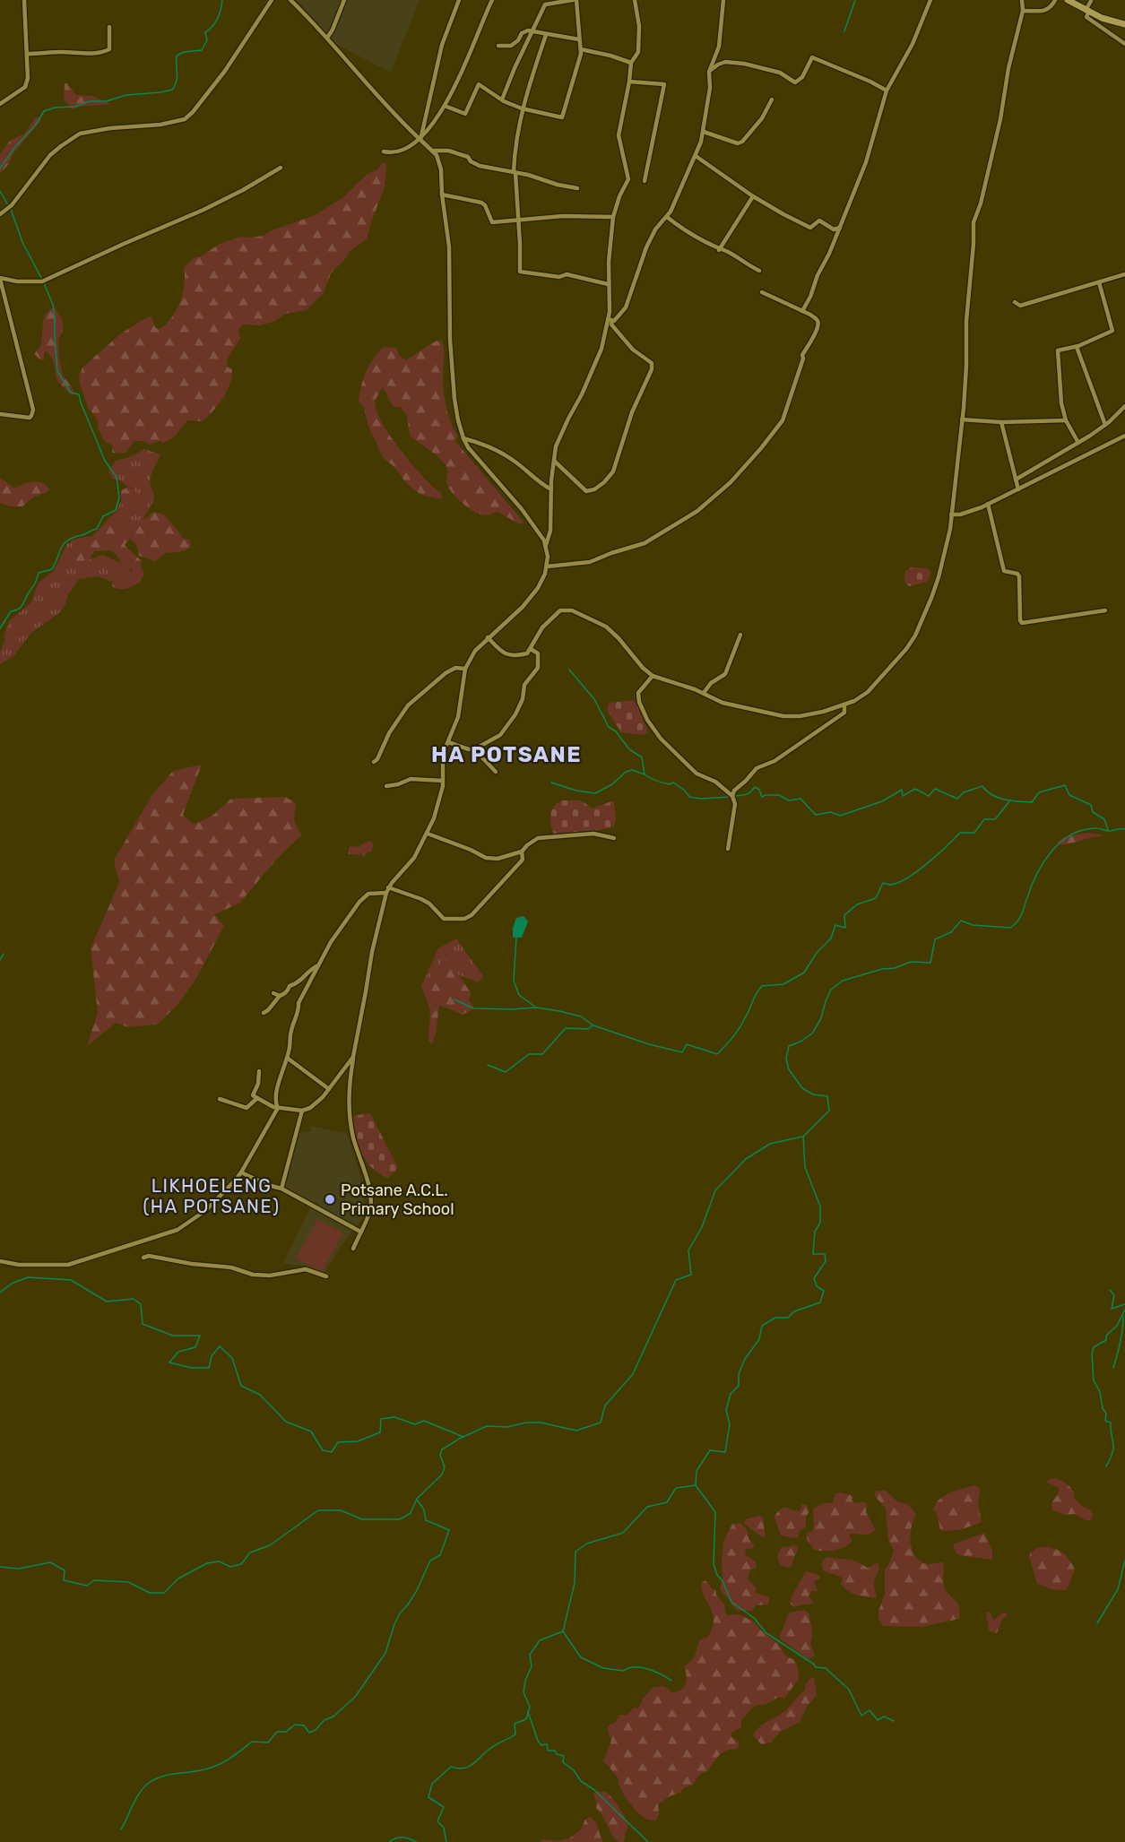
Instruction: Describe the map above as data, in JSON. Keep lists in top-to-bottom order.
{
  "districts": ["HA POTSANE", "LIKHOELENG (HA POTSANE)"],
  "places": ["Potsane A.C.L. Primary School"]
}
